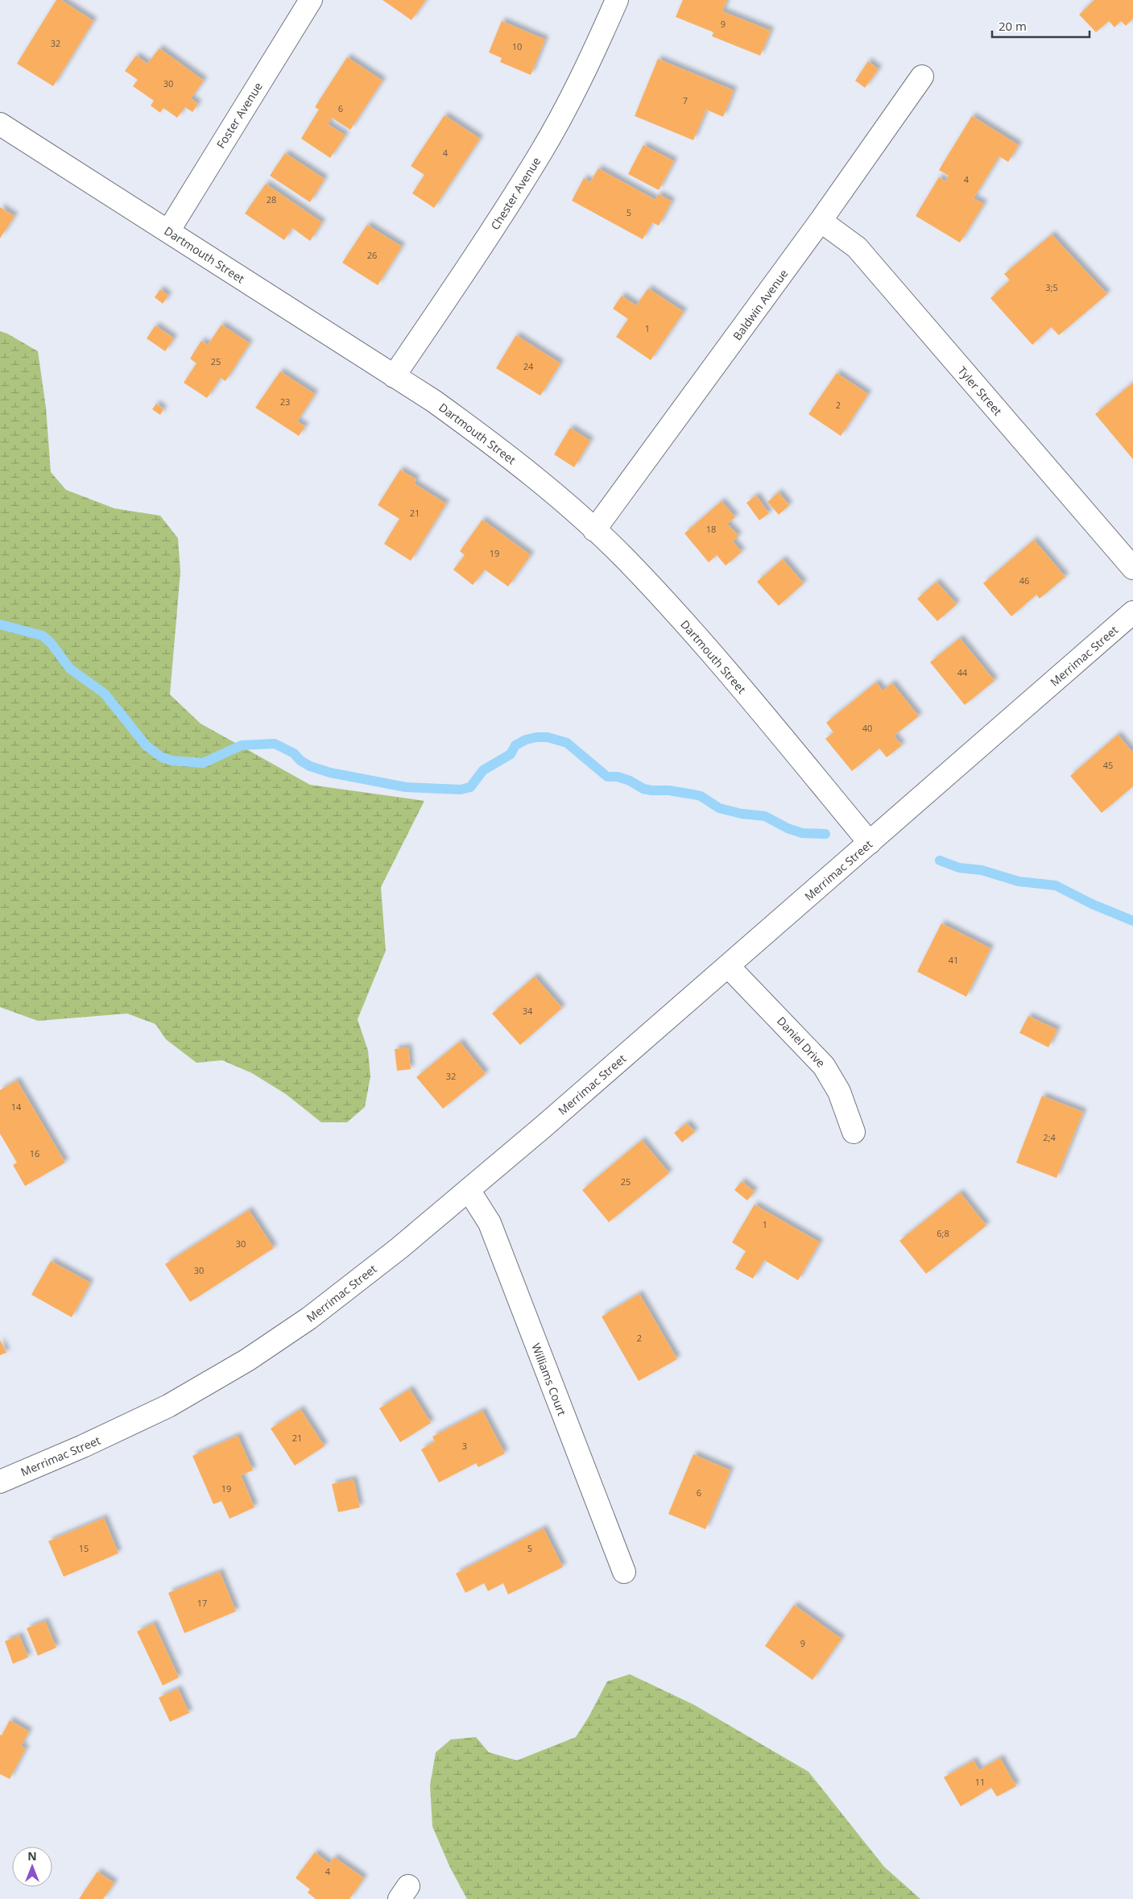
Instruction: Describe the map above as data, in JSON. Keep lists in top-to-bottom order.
{
  "streets": {
    "street": [
      "Foster Avenue",
      "Chester Avenue",
      "Dartmouth Street",
      "Baldwin Avenue",
      "Tyler Street",
      "Merrimac Street",
      "Daniel Drive",
      "Williams Court"
    ]
  },
  "crossings": [
    ["Foster Avenue", "Dartmouth Street"],
    ["Chester Avenue", "Dartmouth Street"],
    ["Dartmouth Street", "Baldwin Avenue"],
    ["Dartmouth Street", "Merrimac Street"],
    ["Baldwin Avenue", "Tyler Street"],
    ["Merrimac Street", "Daniel Drive"],
    ["Merrimac Street", "Williams Court"]
  ],
  "house_numbers": [
    "9",
    "32",
    "10",
    "30",
    "7",
    "6",
    "4",
    "4",
    "28",
    "5",
    "26",
    "3;5",
    "1",
    "25",
    "24",
    "23",
    "2",
    "21",
    "18",
    "19",
    "46",
    "44",
    "40",
    "45",
    "41",
    "34",
    "32",
    "14",
    "2;4",
    "16",
    "25",
    "1",
    "6;8",
    "30",
    "30",
    "2",
    "21",
    "3",
    "19",
    "6",
    "15",
    "5",
    "17",
    "9",
    "11",
    "4"
  ],
  "scale_bar": "20 m",
  "north": "top"
}
